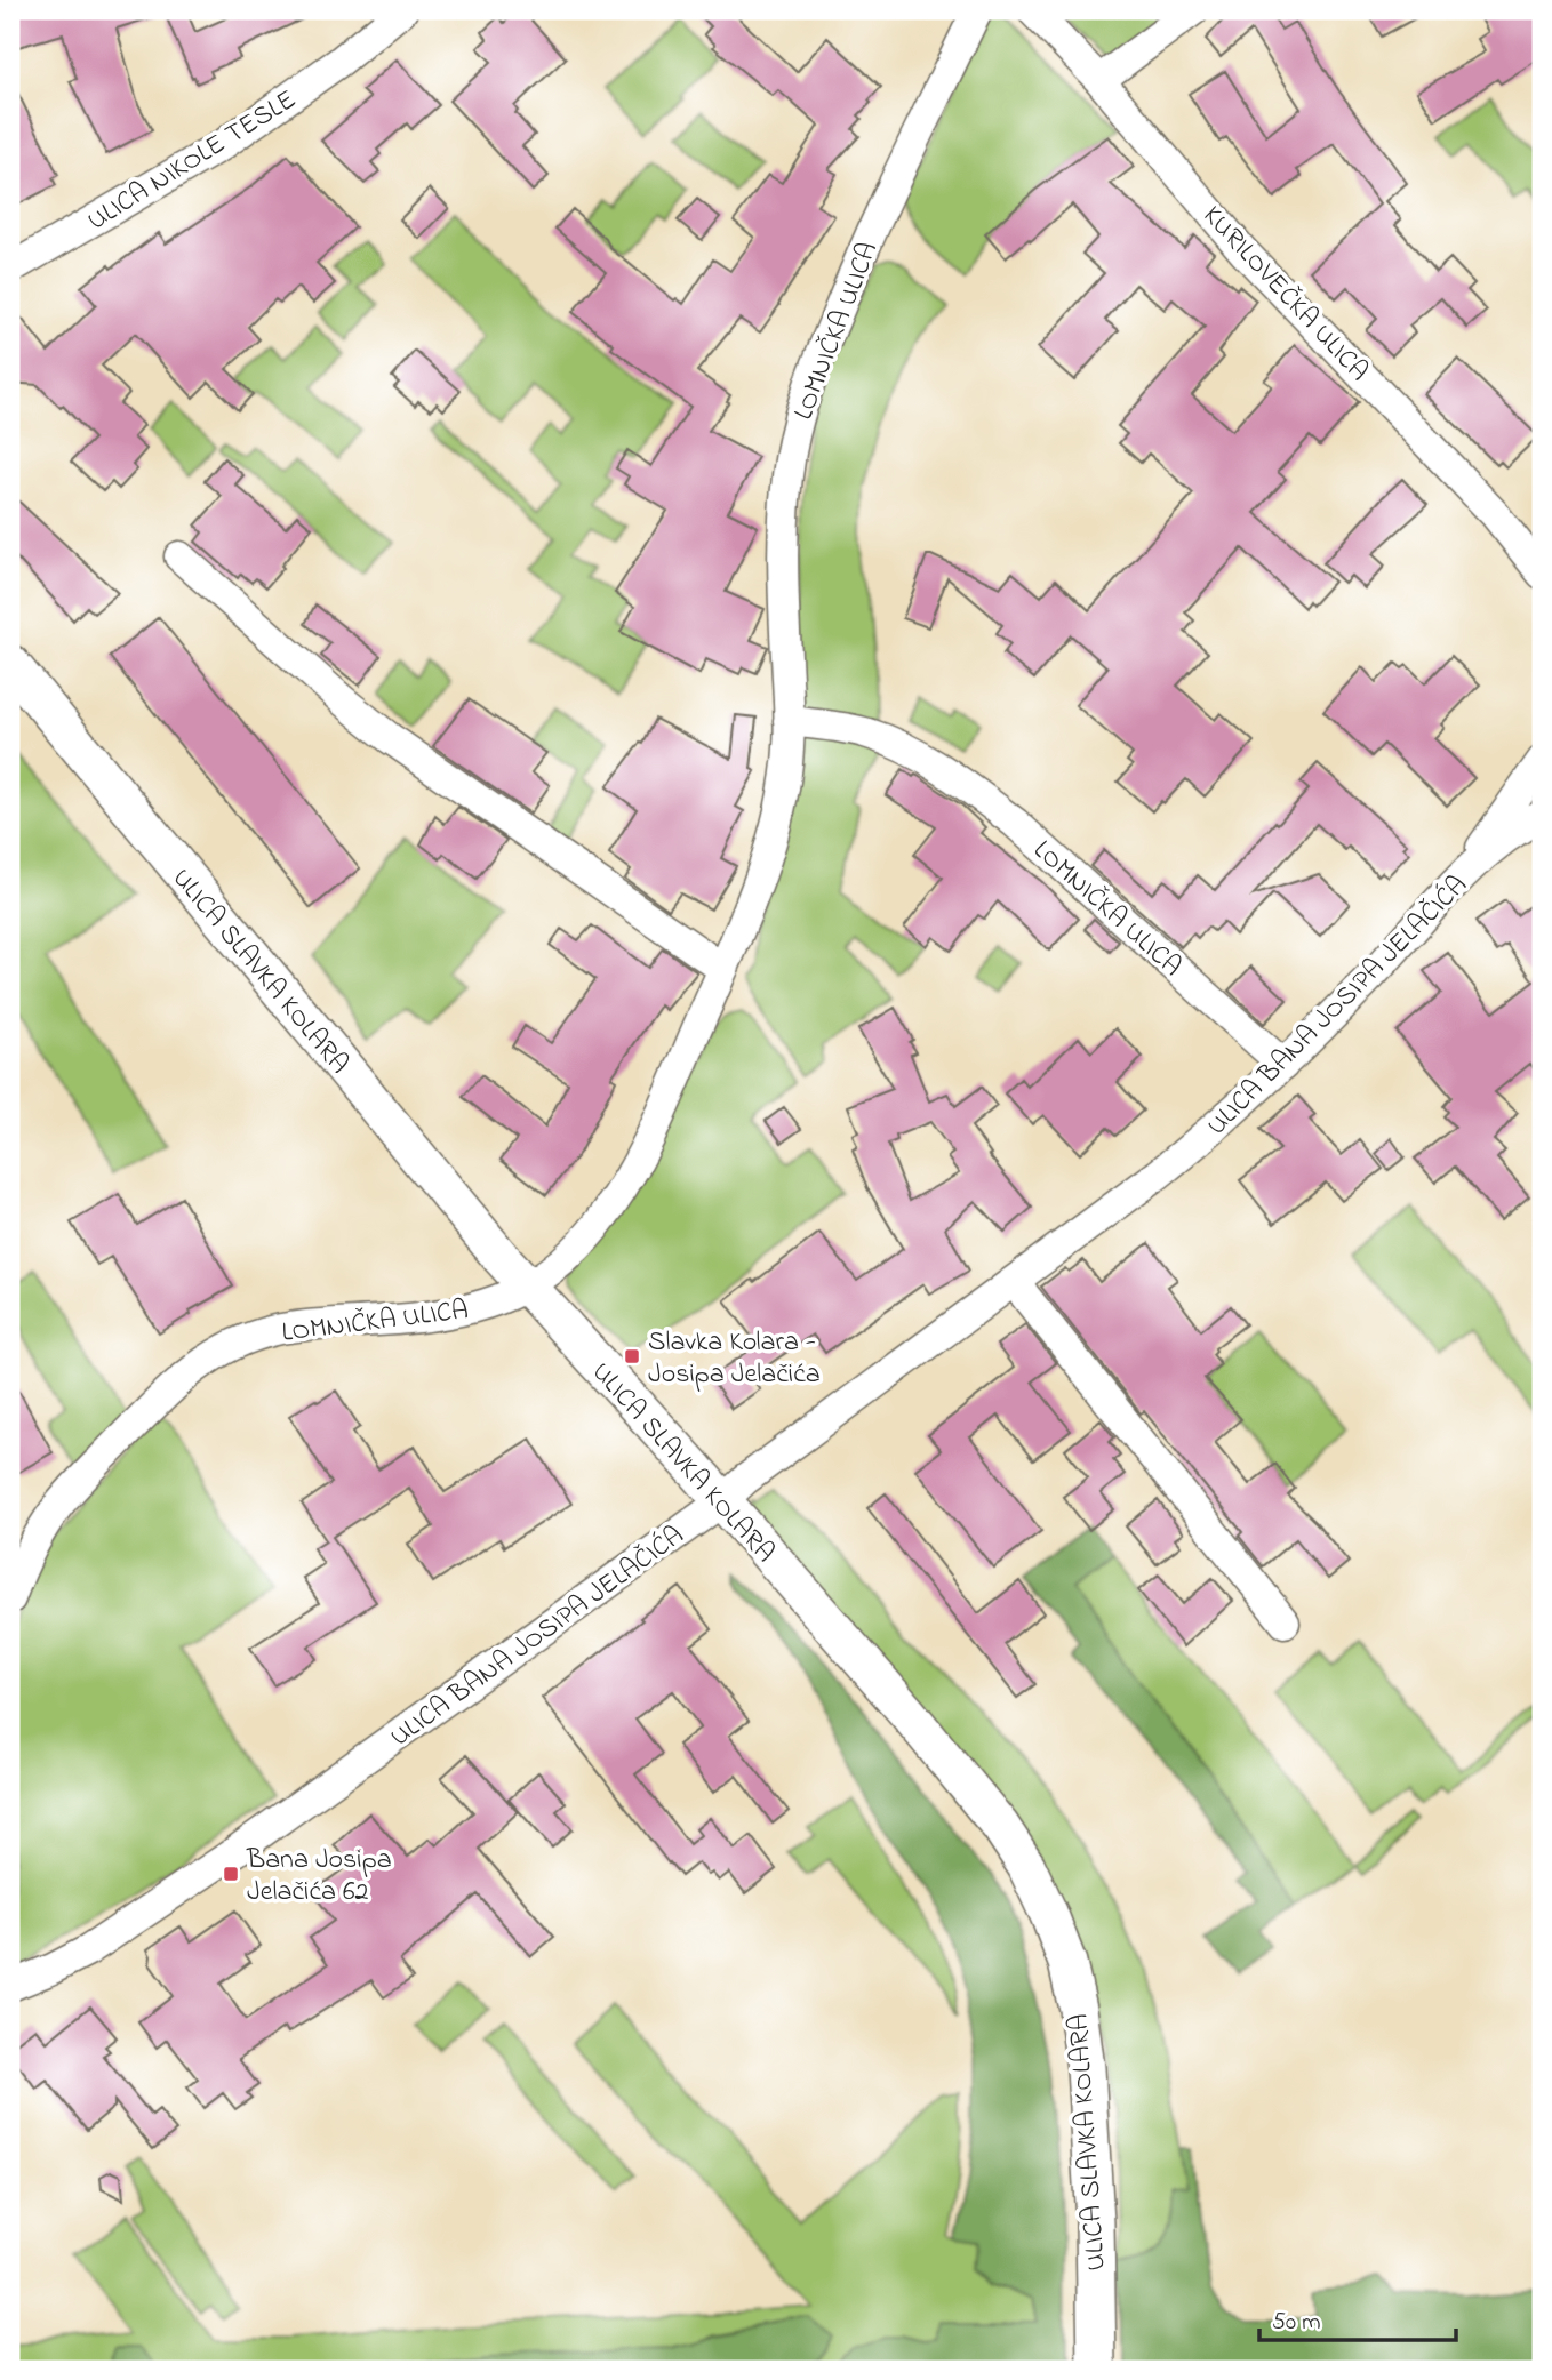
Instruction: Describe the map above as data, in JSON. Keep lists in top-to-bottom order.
{
  "streets": {
    "main road": ["ULICA SLAVKA KOLARA"],
    "street": [
      "ULICA NIKOLE TESLE",
      "KURILOVEČKA ULICA",
      "LOMNIČKA ULICA",
      "ULICA BANA JOSIPA JELAČIĆA"
    ]
  },
  "crossings": [
    ["LOMNIČKA ULICA", "ULICA SLAVKA KOLARA"],
    ["LOMNIČKA ULICA", "ULICA BANA JOSIPA JELAČIĆA"],
    ["ULICA SLAVKA KOLARA", "ULICA BANA JOSIPA JELAČIĆA"]
  ],
  "places": {
    "transit": ["Slavka Kolara - Josipa Jelačića", "Bana Josipa Jelačića 62"]
  },
  "scale_bar": "50 m"
}
